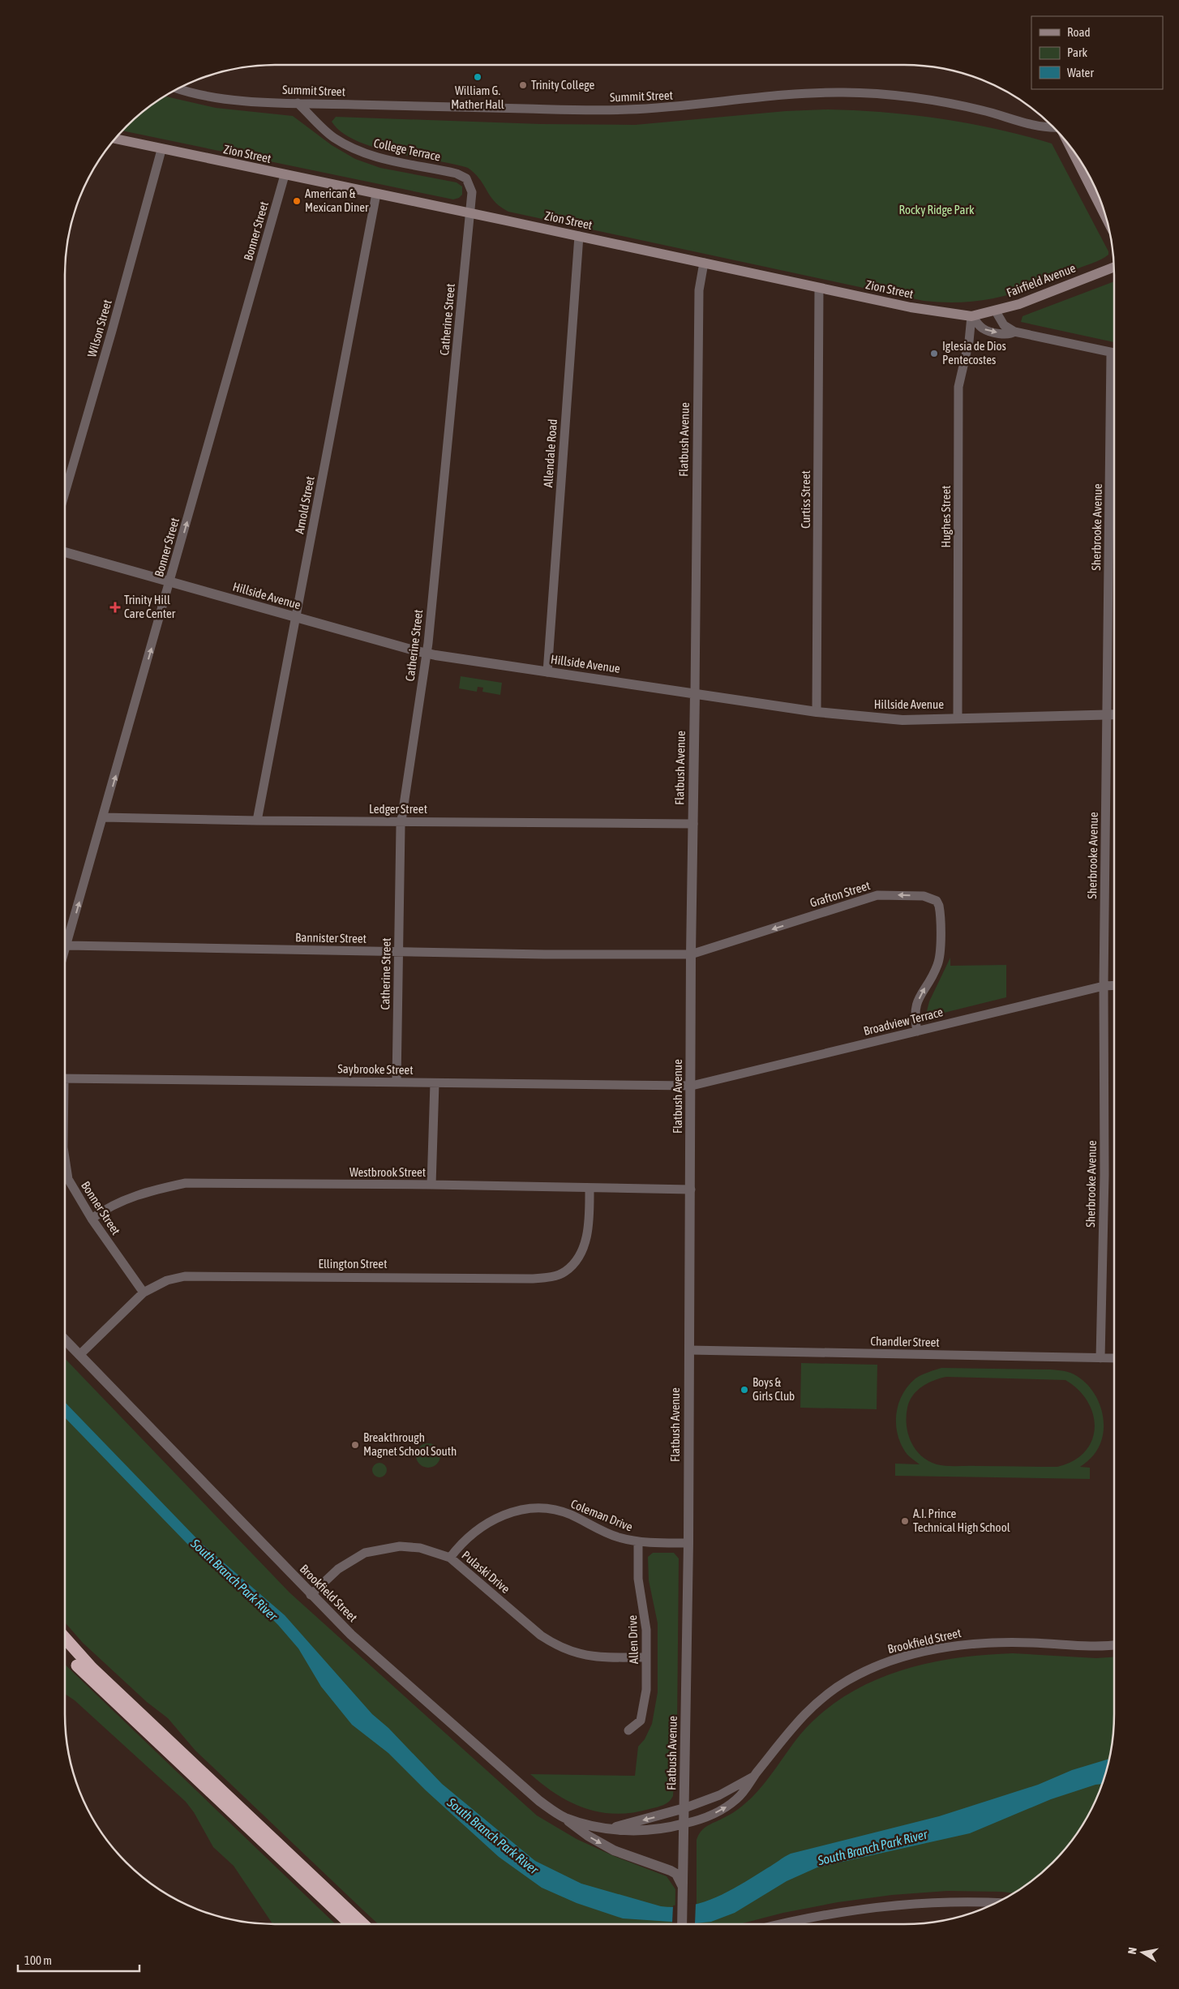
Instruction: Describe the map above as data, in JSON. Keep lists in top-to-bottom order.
{
  "streets": {
    "main road": ["Zion Street", "Fairfield Avenue"],
    "street": [
      "Summit Street",
      "College Terrace",
      "Bonner Street",
      "Catherine Street",
      "Wilson Street",
      "Flatbush Avenue",
      "Allendale Road",
      "Curtiss Street",
      "Arnold Street",
      "Hughes Street",
      "Sherbrooke Avenue",
      "Hillside Avenue",
      "Ledger Street",
      "Grafton Street",
      "Bannister Street",
      "Broadview Terrace",
      "Saybrooke Street",
      "Westbrook Street",
      "Ellington Street",
      "Chandler Street",
      "Coleman Drive",
      "Pulaski Drive",
      "Brookfield Street",
      "Allen Drive"
    ]
  },
  "crossings": [
    ["Summit Street", "College Terrace"],
    ["College Terrace", "Zion Street"],
    ["College Terrace", "Catherine Street"],
    ["Zion Street", "Bonner Street"],
    ["Zion Street", "Fairfield Avenue"],
    ["Zion Street", "Catherine Street"],
    ["Zion Street", "Wilson Street"],
    ["Zion Street", "Flatbush Avenue"],
    ["Zion Street", "Allendale Road"],
    ["Zion Street", "Curtiss Street"],
    ["Zion Street", "Arnold Street"],
    ["Zion Street", "Hughes Street"],
    ["Bonner Street", "Hillside Avenue"],
    ["Bonner Street", "Ledger Street"],
    ["Bonner Street", "Bannister Street"],
    ["Bonner Street", "Westbrook Street"],
    ["Bonner Street", "Ellington Street"],
    ["Fairfield Avenue", "Hughes Street"],
    ["Catherine Street", "Hillside Avenue"],
    ["Catherine Street", "Ledger Street"],
    ["Catherine Street", "Bannister Street"],
    ["Catherine Street", "Saybrooke Street"],
    ["Flatbush Avenue", "Hillside Avenue"],
    ["Flatbush Avenue", "Ledger Street"],
    ["Flatbush Avenue", "Grafton Street"],
    ["Flatbush Avenue", "Bannister Street"],
    ["Flatbush Avenue", "Broadview Terrace"],
    ["Flatbush Avenue", "Saybrooke Street"],
    ["Flatbush Avenue", "Westbrook Street"],
    ["Flatbush Avenue", "Chandler Street"],
    ["Flatbush Avenue", "Coleman Drive"],
    ["Flatbush Avenue", "Brookfield Street"],
    ["Allendale Road", "Hillside Avenue"],
    ["Curtiss Street", "Hillside Avenue"],
    ["Arnold Street", "Hillside Avenue"],
    ["Arnold Street", "Ledger Street"],
    ["Hughes Street", "Hillside Avenue"],
    ["Sherbrooke Avenue", "Hillside Avenue"],
    ["Sherbrooke Avenue", "Broadview Terrace"],
    ["Sherbrooke Avenue", "Chandler Street"],
    ["Grafton Street", "Bannister Street"],
    ["Grafton Street", "Broadview Terrace"],
    ["Broadview Terrace", "Saybrooke Street"],
    ["Westbrook Street", "Ellington Street"],
    ["Ellington Street", "Brookfield Street"],
    ["Coleman Drive", "Pulaski Drive"],
    ["Coleman Drive", "Allen Drive"],
    ["Pulaski Drive", "Brookfield Street"],
    ["Pulaski Drive", "Allen Drive"]
  ],
  "one_way": ["Bonner Street"],
  "water": ["South Branch Park River"],
  "parks": ["Rocky Ridge Park"],
  "places": {
    "other": [
      "William G. Mather Hall",
      "Trinity College",
      "American & Mexican Diner",
      "Iglesia de Dios Pentecostes",
      "Boys & Girls Club",
      "Breakthrough Magnet School South",
      "A.I. Prince Technical High School"
    ],
    "health": ["Trinity Hill Care Center"]
  },
  "legend": ["Road", "Park", "Water"],
  "scale_bar": "100 m",
  "north": "left"
}
